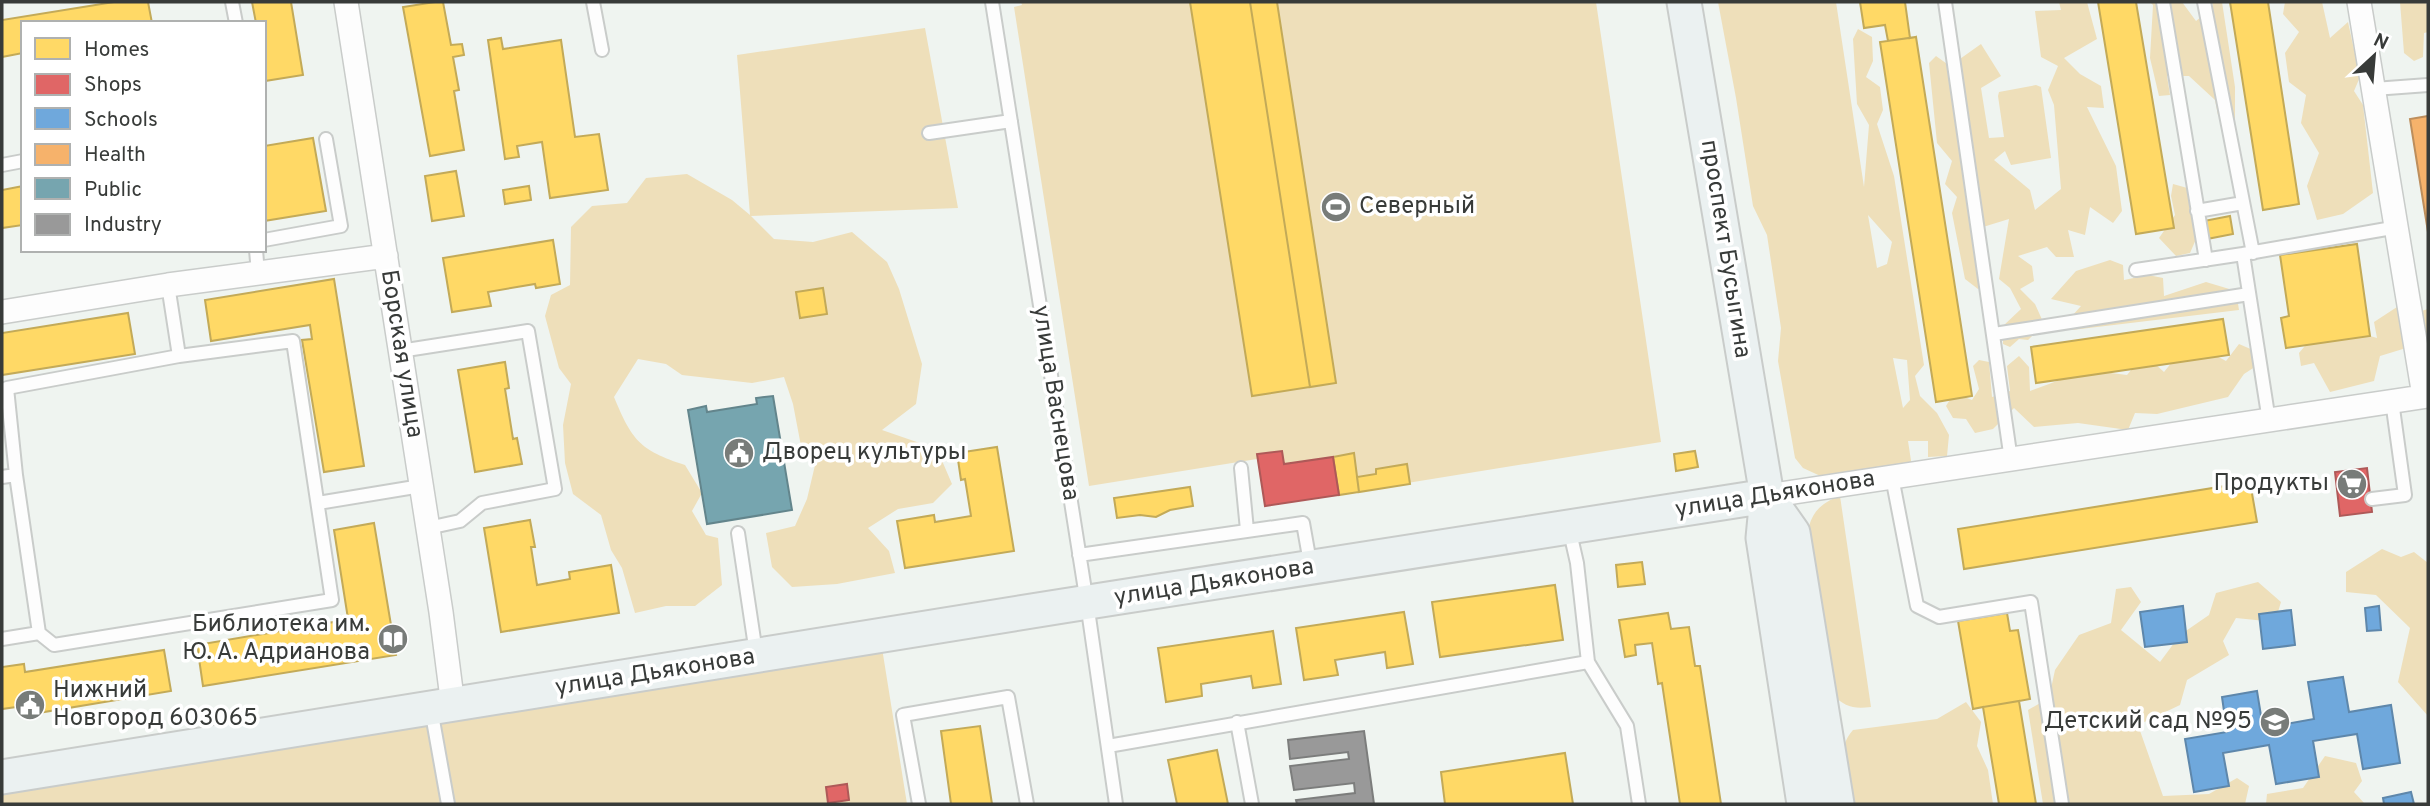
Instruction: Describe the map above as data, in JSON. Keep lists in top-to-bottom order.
{
  "streets": {
    "main road": ["проспект Бусыгина", "улица Дьяконова"],
    "street": ["Борская улица"],
    "lane": ["улица Васнецова"]
  },
  "crossings": [
    ["проспект Бусыгина", "улица Дьяконова"],
    ["Борская улица", "улица Дьяконова"],
    ["улица Васнецова", "улица Дьяконова"]
  ],
  "places": {
    "sports": ["Северный"],
    "public building": ["Дворец культуры", "Нижний Новгород 603065"],
    "supermarket": ["Продукты"],
    "library": ["Библиотека им. Ю. А. Адрианова"],
    "school or university": ["Детский сад №95"]
  },
  "legend": [
    "Homes",
    "Shops",
    "Schools",
    "Health",
    "Public",
    "Industry"
  ],
  "north": "top right"
}
